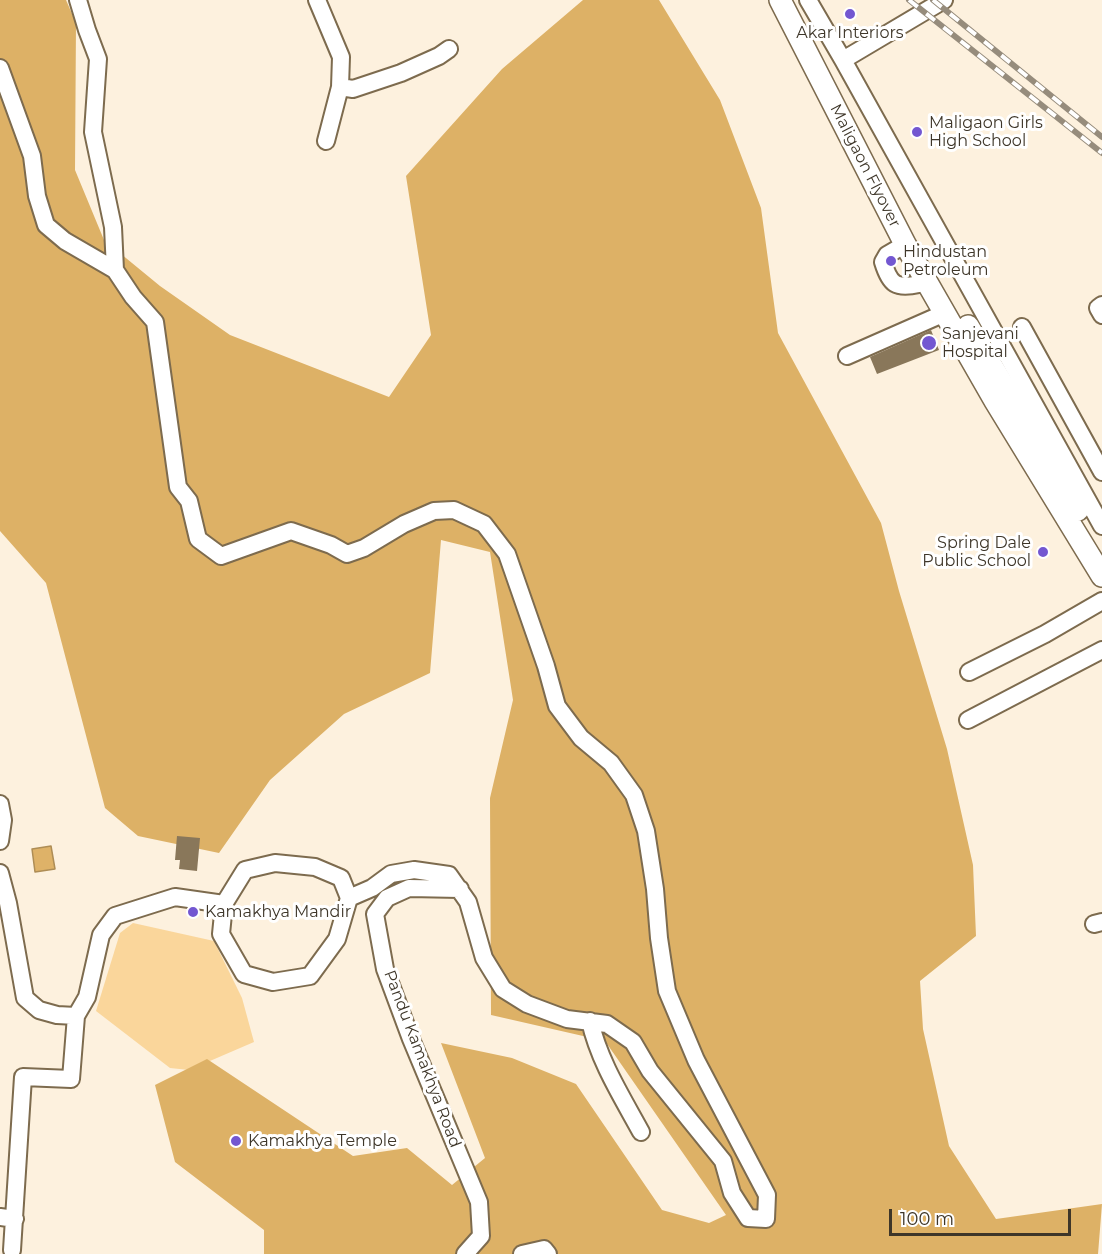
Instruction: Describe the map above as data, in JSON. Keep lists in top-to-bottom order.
{
  "streets": {
    "main road": ["Maligaon Flyover"],
    "street": ["Pandu Kamakhya Road"]
  },
  "places": [
    "Akar Interiors",
    "Maligaon Girls High School",
    "Hindustan Petroleum",
    "Sanjevani Hospital",
    "Spring Dale Public School",
    "Kamakhya Mandir",
    "Kamakhya Temple"
  ],
  "scale_bar": "100 m"
}
